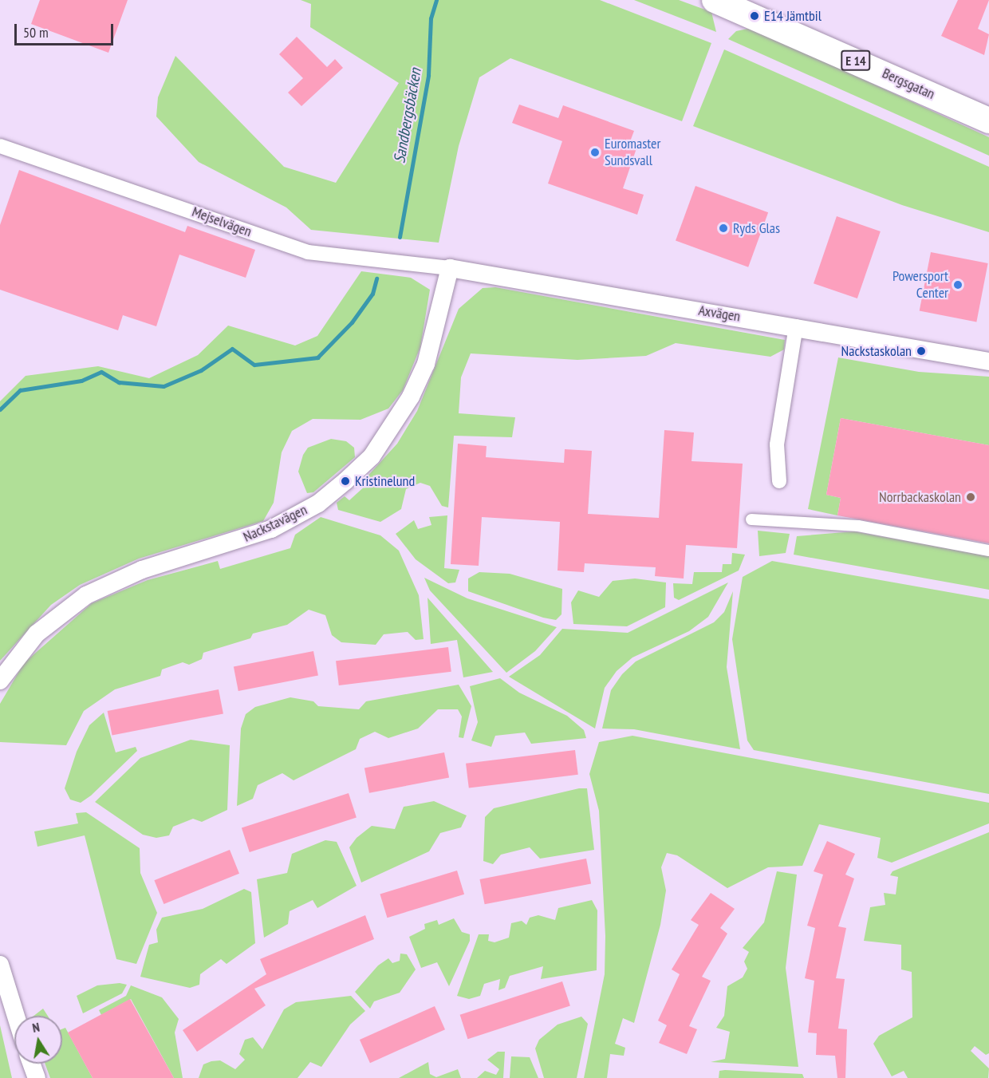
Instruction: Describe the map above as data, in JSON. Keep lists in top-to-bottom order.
{
  "streets": {
    "highway": ["E 14", "Bergsgatan"],
    "street": ["Mejselvägen", "Axvägen", "Nackstavägen"]
  },
  "crossings": [
    ["Mejselvägen", "Axvägen"],
    ["Mejselvägen", "Nackstavägen"],
    ["Axvägen", "Nackstavägen"]
  ],
  "water": ["Sandbergsbäcken"],
  "places": [
    "E14 Jämtbil",
    "Euromaster Sundsvall",
    "Ryds Glas",
    "Powersport Center",
    "Nackstaskolan",
    "Kristinelund",
    "Norrbackaskolan"
  ],
  "scale_bar": "50 m",
  "north": "top"
}
